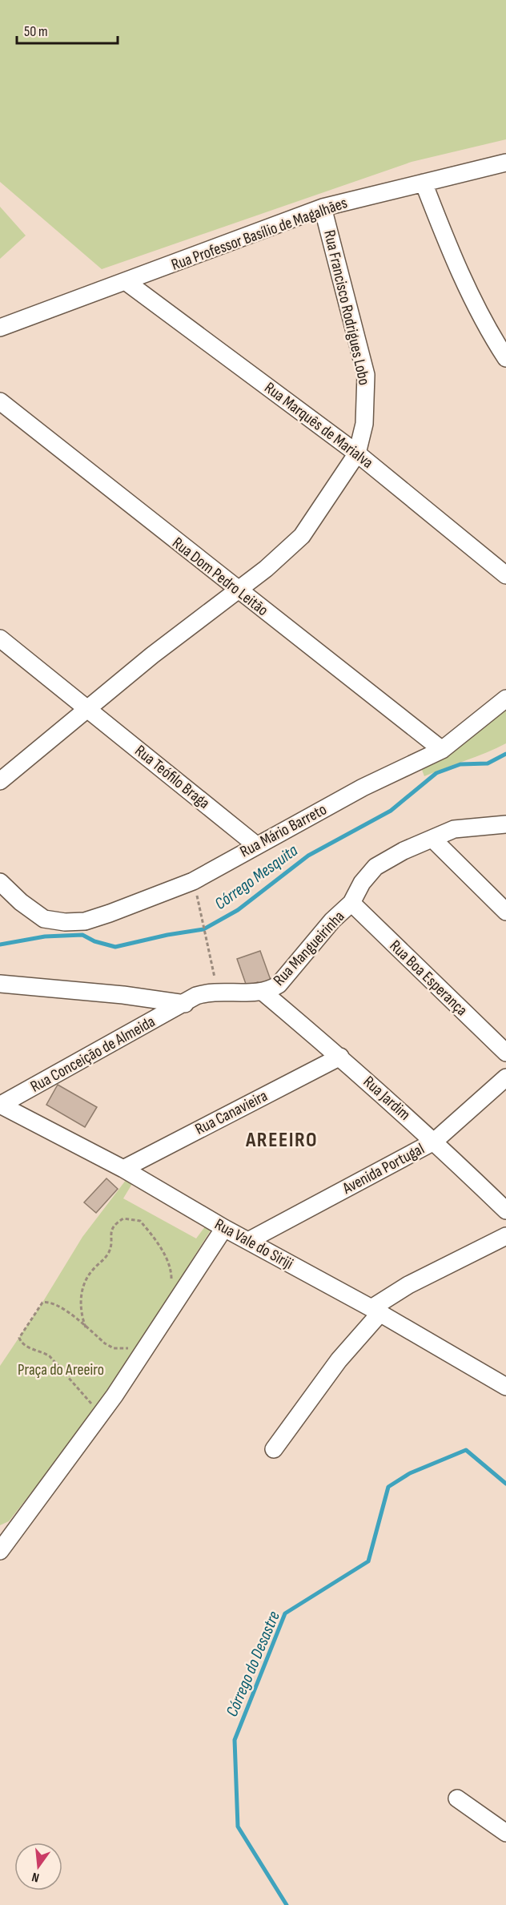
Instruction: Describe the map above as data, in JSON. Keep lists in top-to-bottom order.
{
  "streets": {
    "street": [
      "Rua Professor Basílio de Magalhães",
      "Rua Francisco Rodrigues Lobo",
      "Rua Marquês de Marialva",
      "Rua Dom Pedro Leitão",
      "Rua Teófilo Braga",
      "Rua Mário Barreto",
      "Rua Mangueirinha",
      "Rua Boa Esperança",
      "Rua Conceição de Almeida",
      "Rua Jardim",
      "Rua Canavieira",
      "Avenida Portugal",
      "Rua Vale do Siriji"
    ]
  },
  "crossings": [
    ["Rua Professor Basílio de Magalhães", "Rua Francisco Rodrigues Lobo"],
    ["Rua Professor Basílio de Magalhães", "Rua Marquês de Marialva"],
    ["Rua Francisco Rodrigues Lobo", "Rua Marquês de Marialva"],
    ["Rua Francisco Rodrigues Lobo", "Rua Dom Pedro Leitão"],
    ["Rua Dom Pedro Leitão", "Rua Mário Barreto"],
    ["Rua Teófilo Braga", "Rua Mário Barreto"],
    ["Rua Mangueirinha", "Rua Boa Esperança"],
    ["Rua Mangueirinha", "Rua Conceição de Almeida"],
    ["Rua Mangueirinha", "Rua Jardim"],
    ["Rua Conceição de Almeida", "Rua Vale do Siriji"],
    ["Rua Jardim", "Rua Canavieira"],
    ["Rua Jardim", "Avenida Portugal"],
    ["Rua Canavieira", "Rua Vale do Siriji"],
    ["Avenida Portugal", "Rua Vale do Siriji"]
  ],
  "districts": ["AREEIRO"],
  "water": ["Córrego Mesquita", "Córrego do Desastre"],
  "parks": ["Praça do Areeiro"],
  "scale_bar": "50 m",
  "north": "bottom"
}
